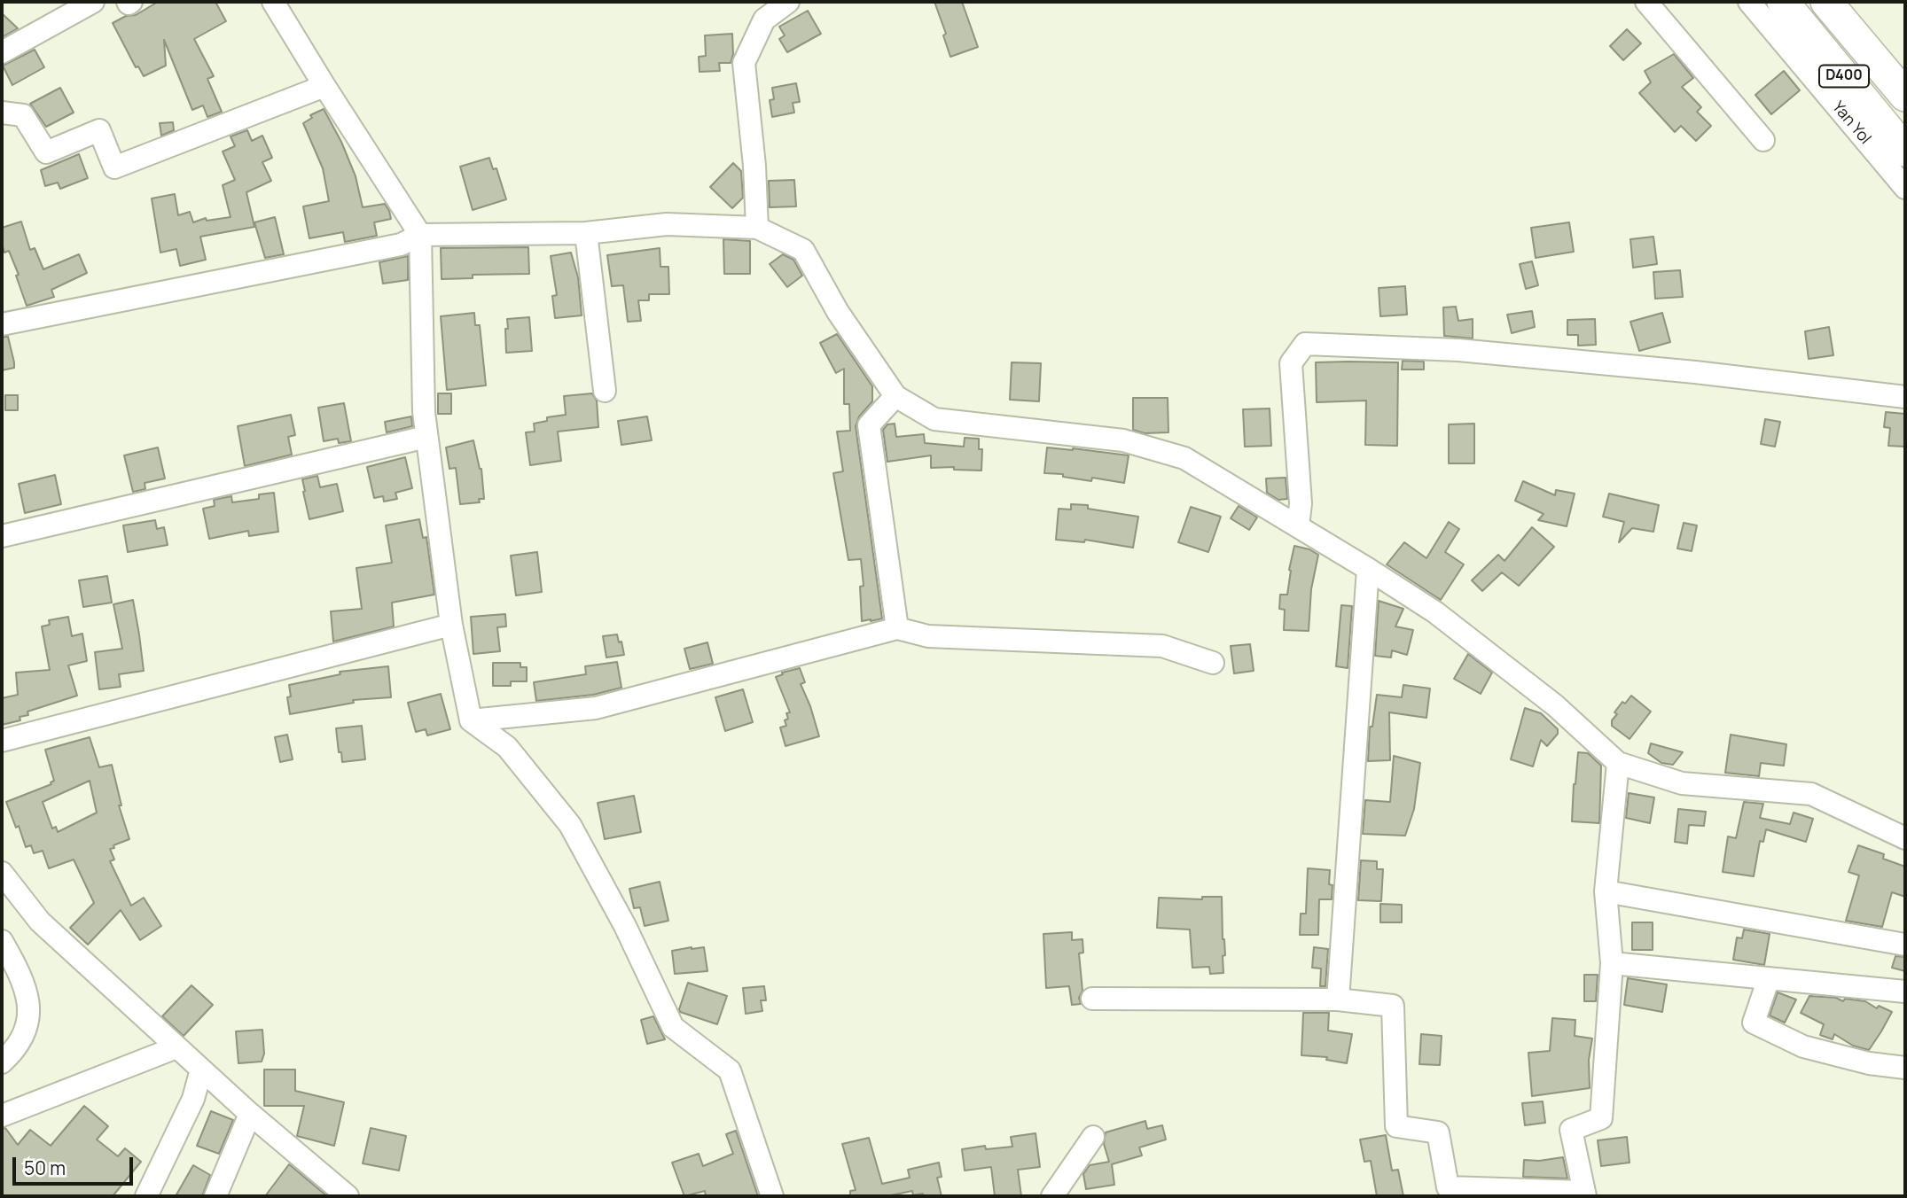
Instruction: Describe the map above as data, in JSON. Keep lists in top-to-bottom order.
{
  "streets": {
    "highway": ["D400"],
    "street": ["Yan Yol"]
  },
  "scale_bar": "50 m"
}
